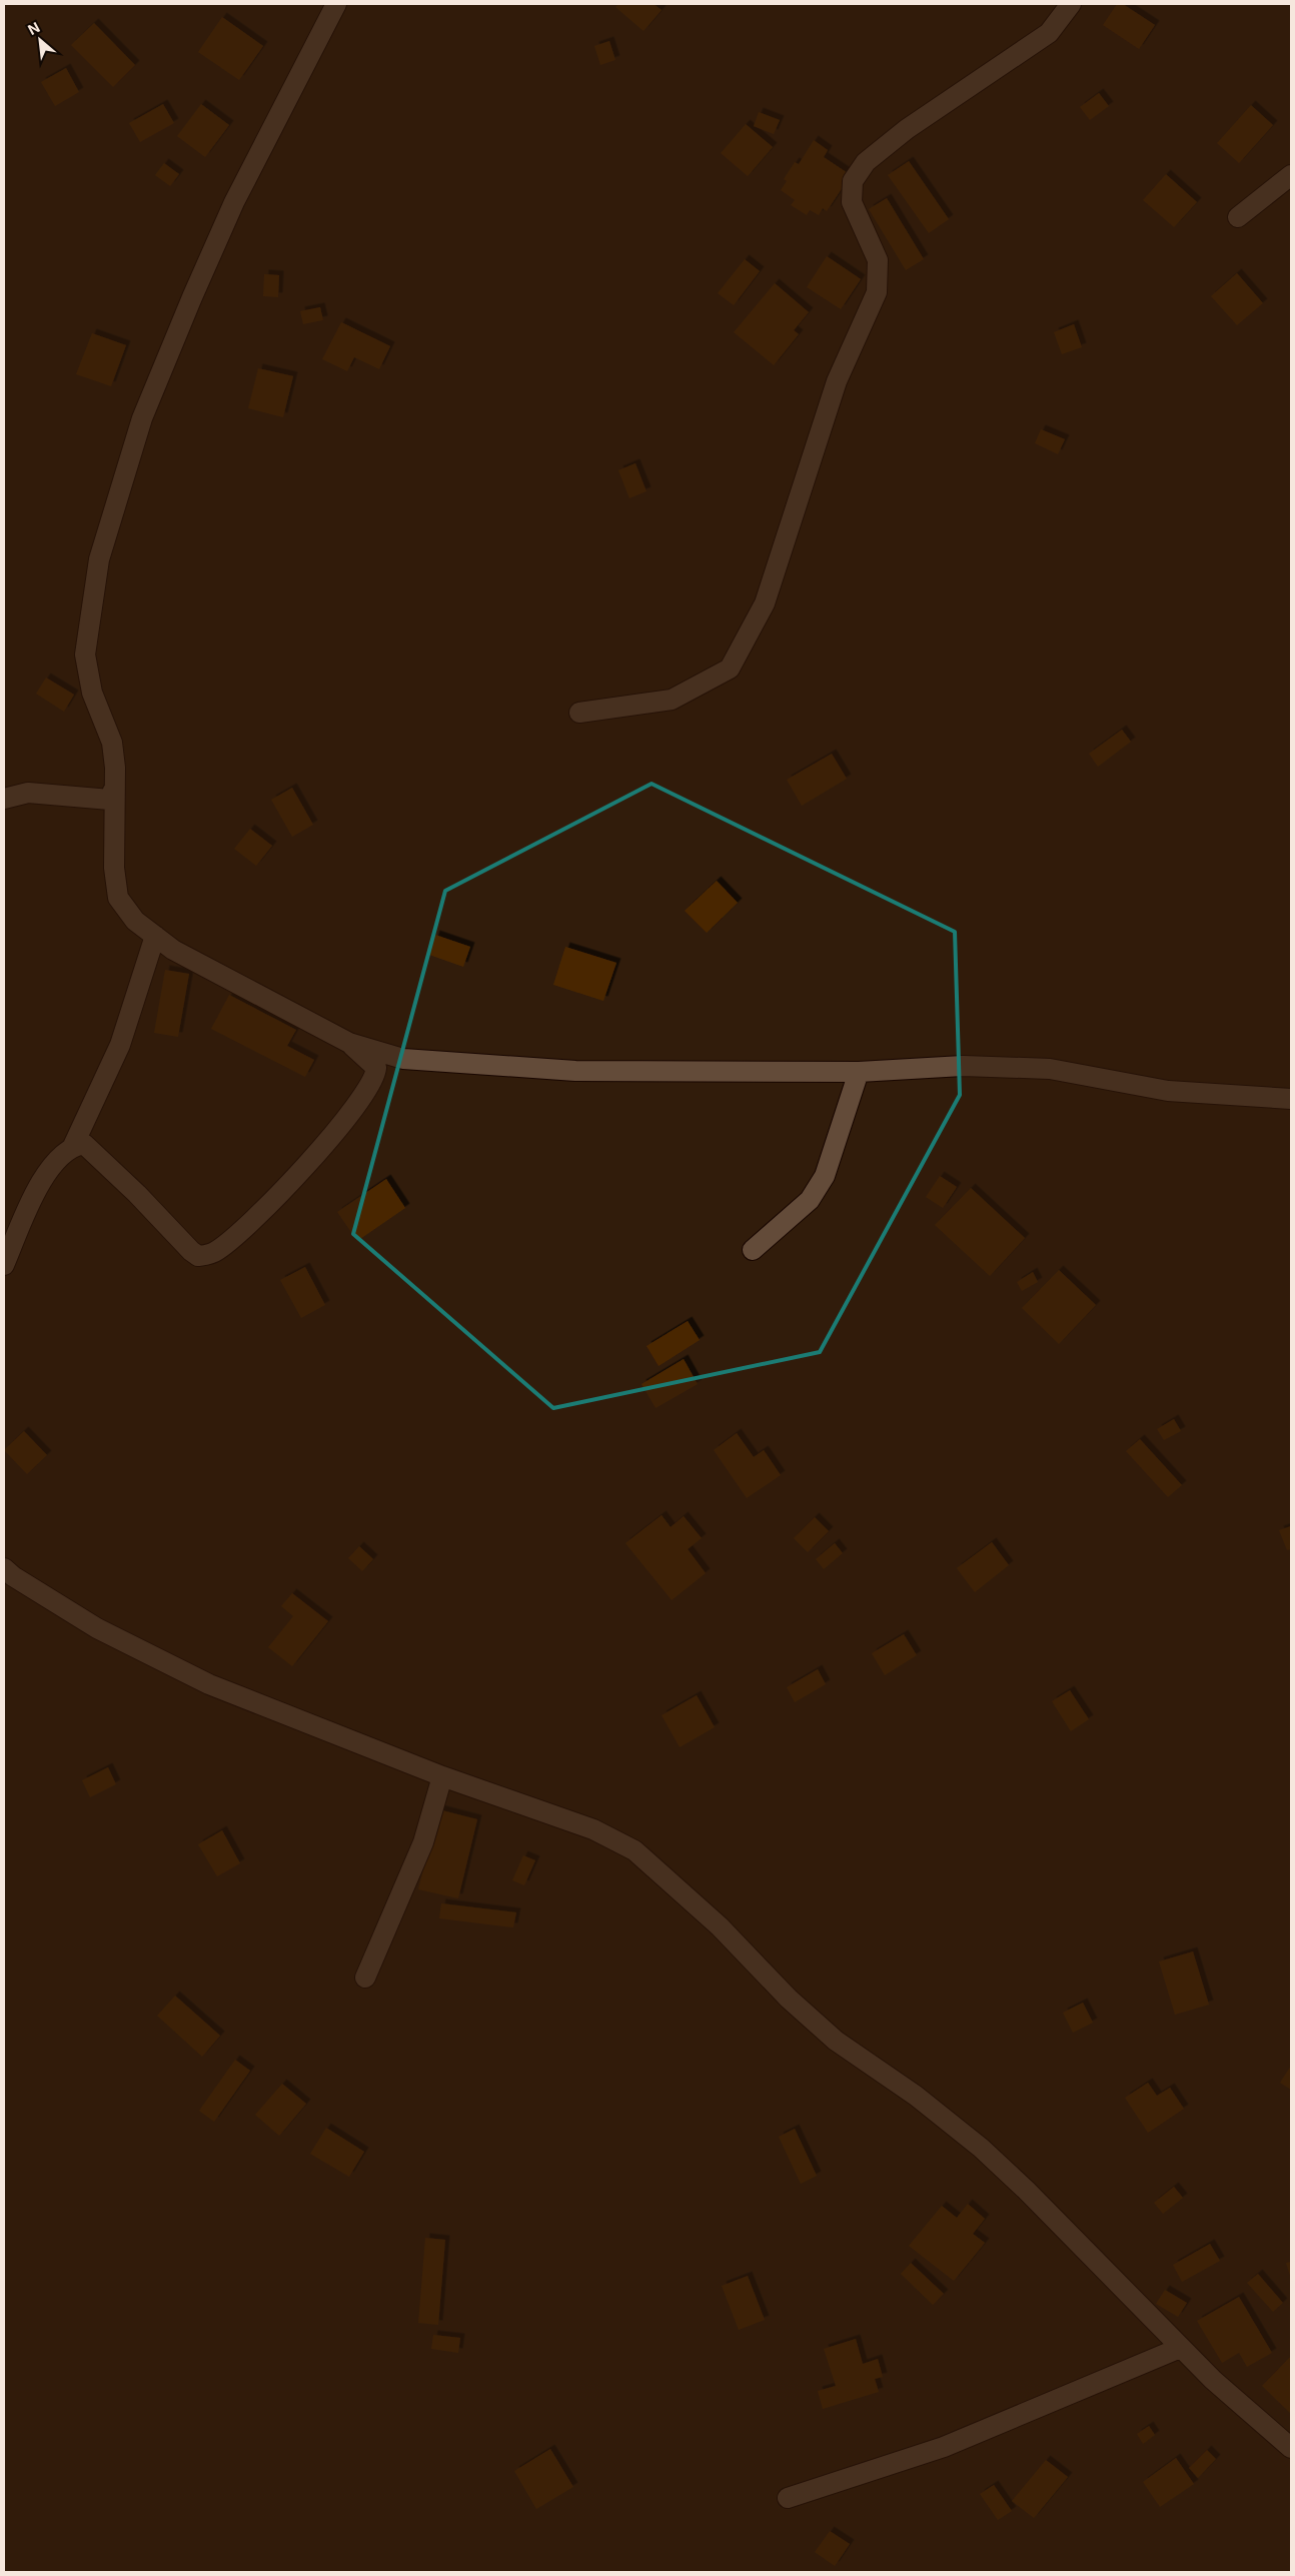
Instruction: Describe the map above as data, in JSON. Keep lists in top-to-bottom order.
{
  "north": "top left"
}
